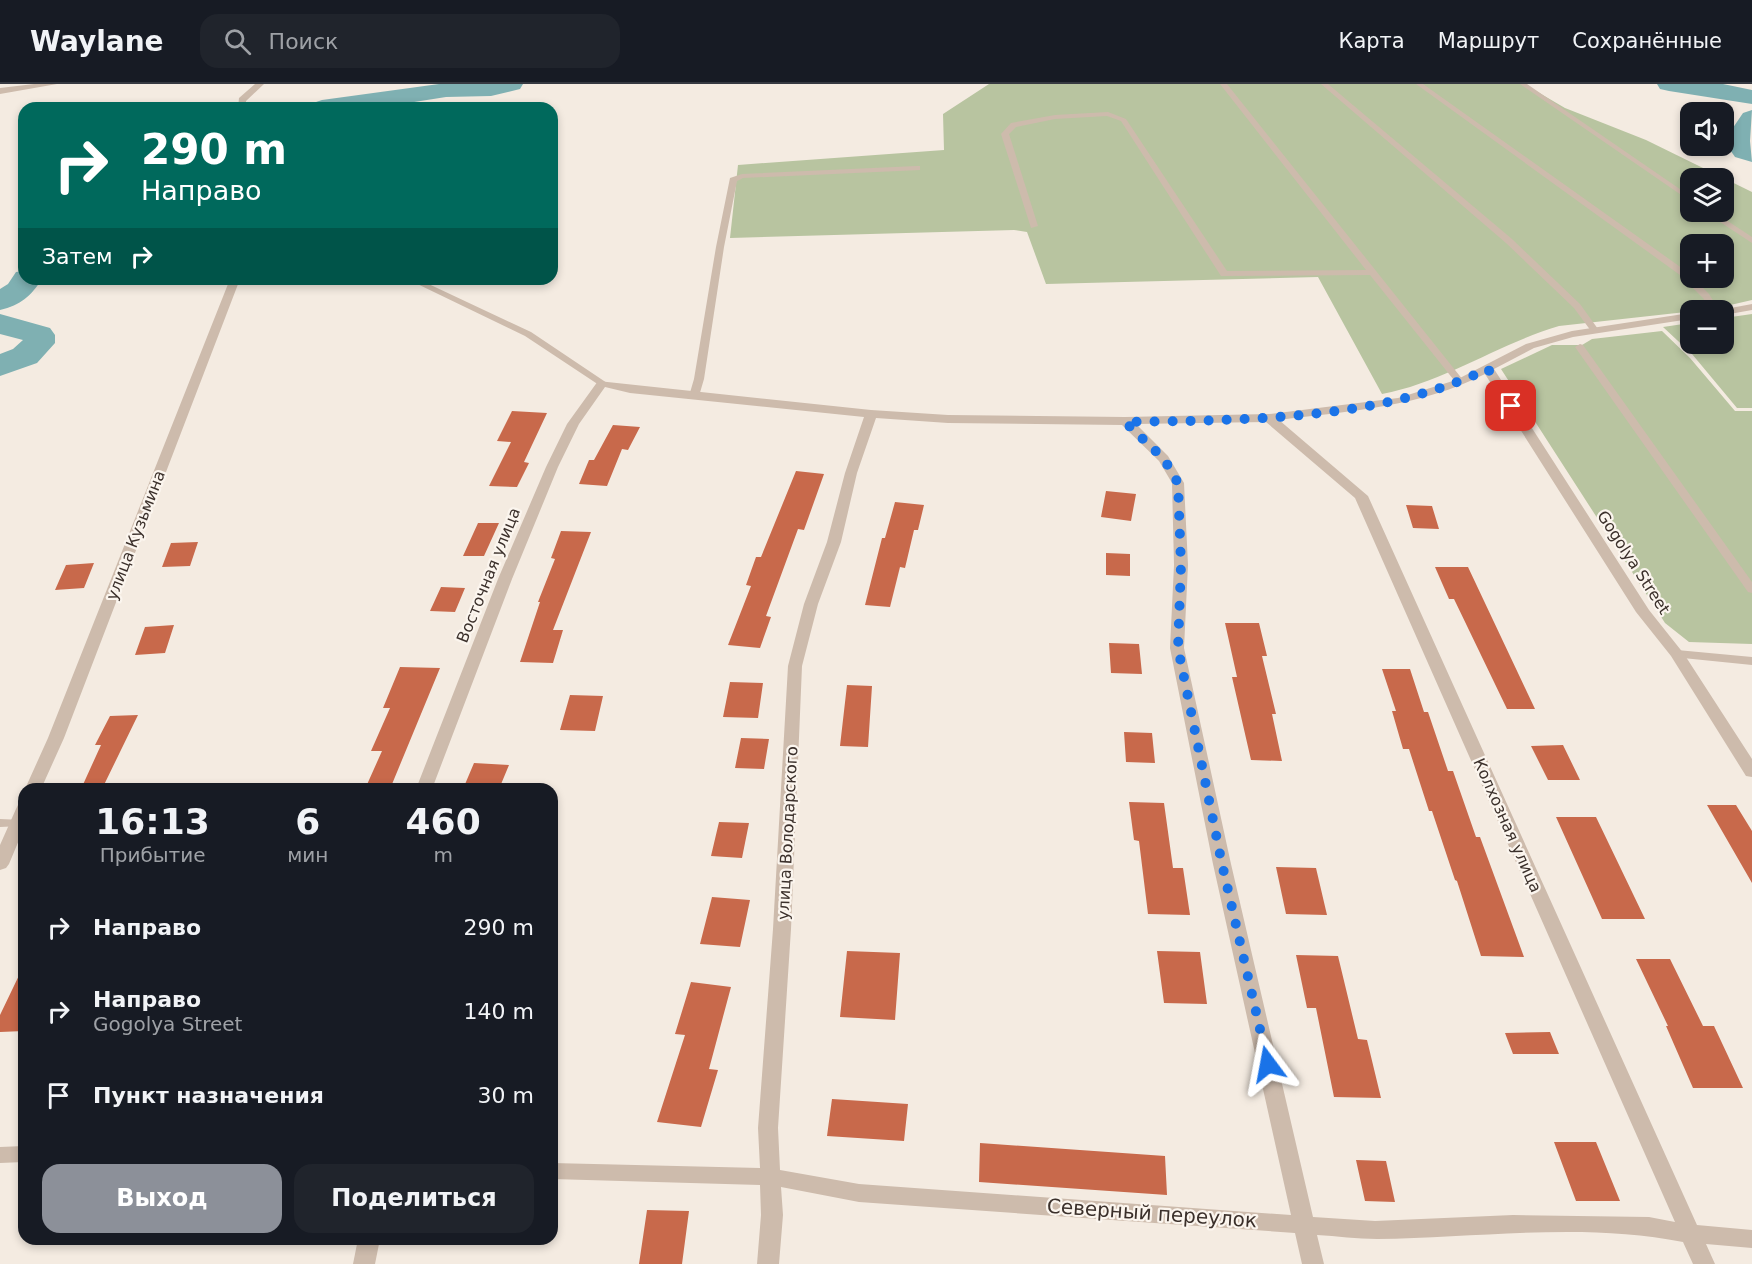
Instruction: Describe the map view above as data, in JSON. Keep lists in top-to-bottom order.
{
  "streets": {
    "street": [
      "улица Кузьмина",
      "Gogolya Street",
      "Восточная улица",
      "Колхозная улица",
      "улица Володарского",
      "Северный переулок"
    ]
  },
  "crossings": [
    ["Колхозная улица", "Северный переулок"],
    ["улица Володарского", "Северный переулок"]
  ],
  "page": {
    "header": "Waylane",
    "search": "Поиск",
    "nav": ["Карта", "Маршрут", "Сохранённые"],
    "map_buttons": ["+", "−"],
    "turn": ["290 m", "Направо"],
    "then": "Затем",
    "eta": [
      "16:13",
      "Прибытие",
      "6",
      "мин",
      "460",
      "m"
    ],
    "list": [
      {
        "name": "Направо",
        "value": "290 m"
      },
      {
        "name": "Направо",
        "note": "Gogolya Street",
        "value": "140 m"
      },
      {
        "name": "Пункт назначения",
        "value": "30 m"
      }
    ],
    "buttons": ["Выход", "Поделиться"]
  }
}
